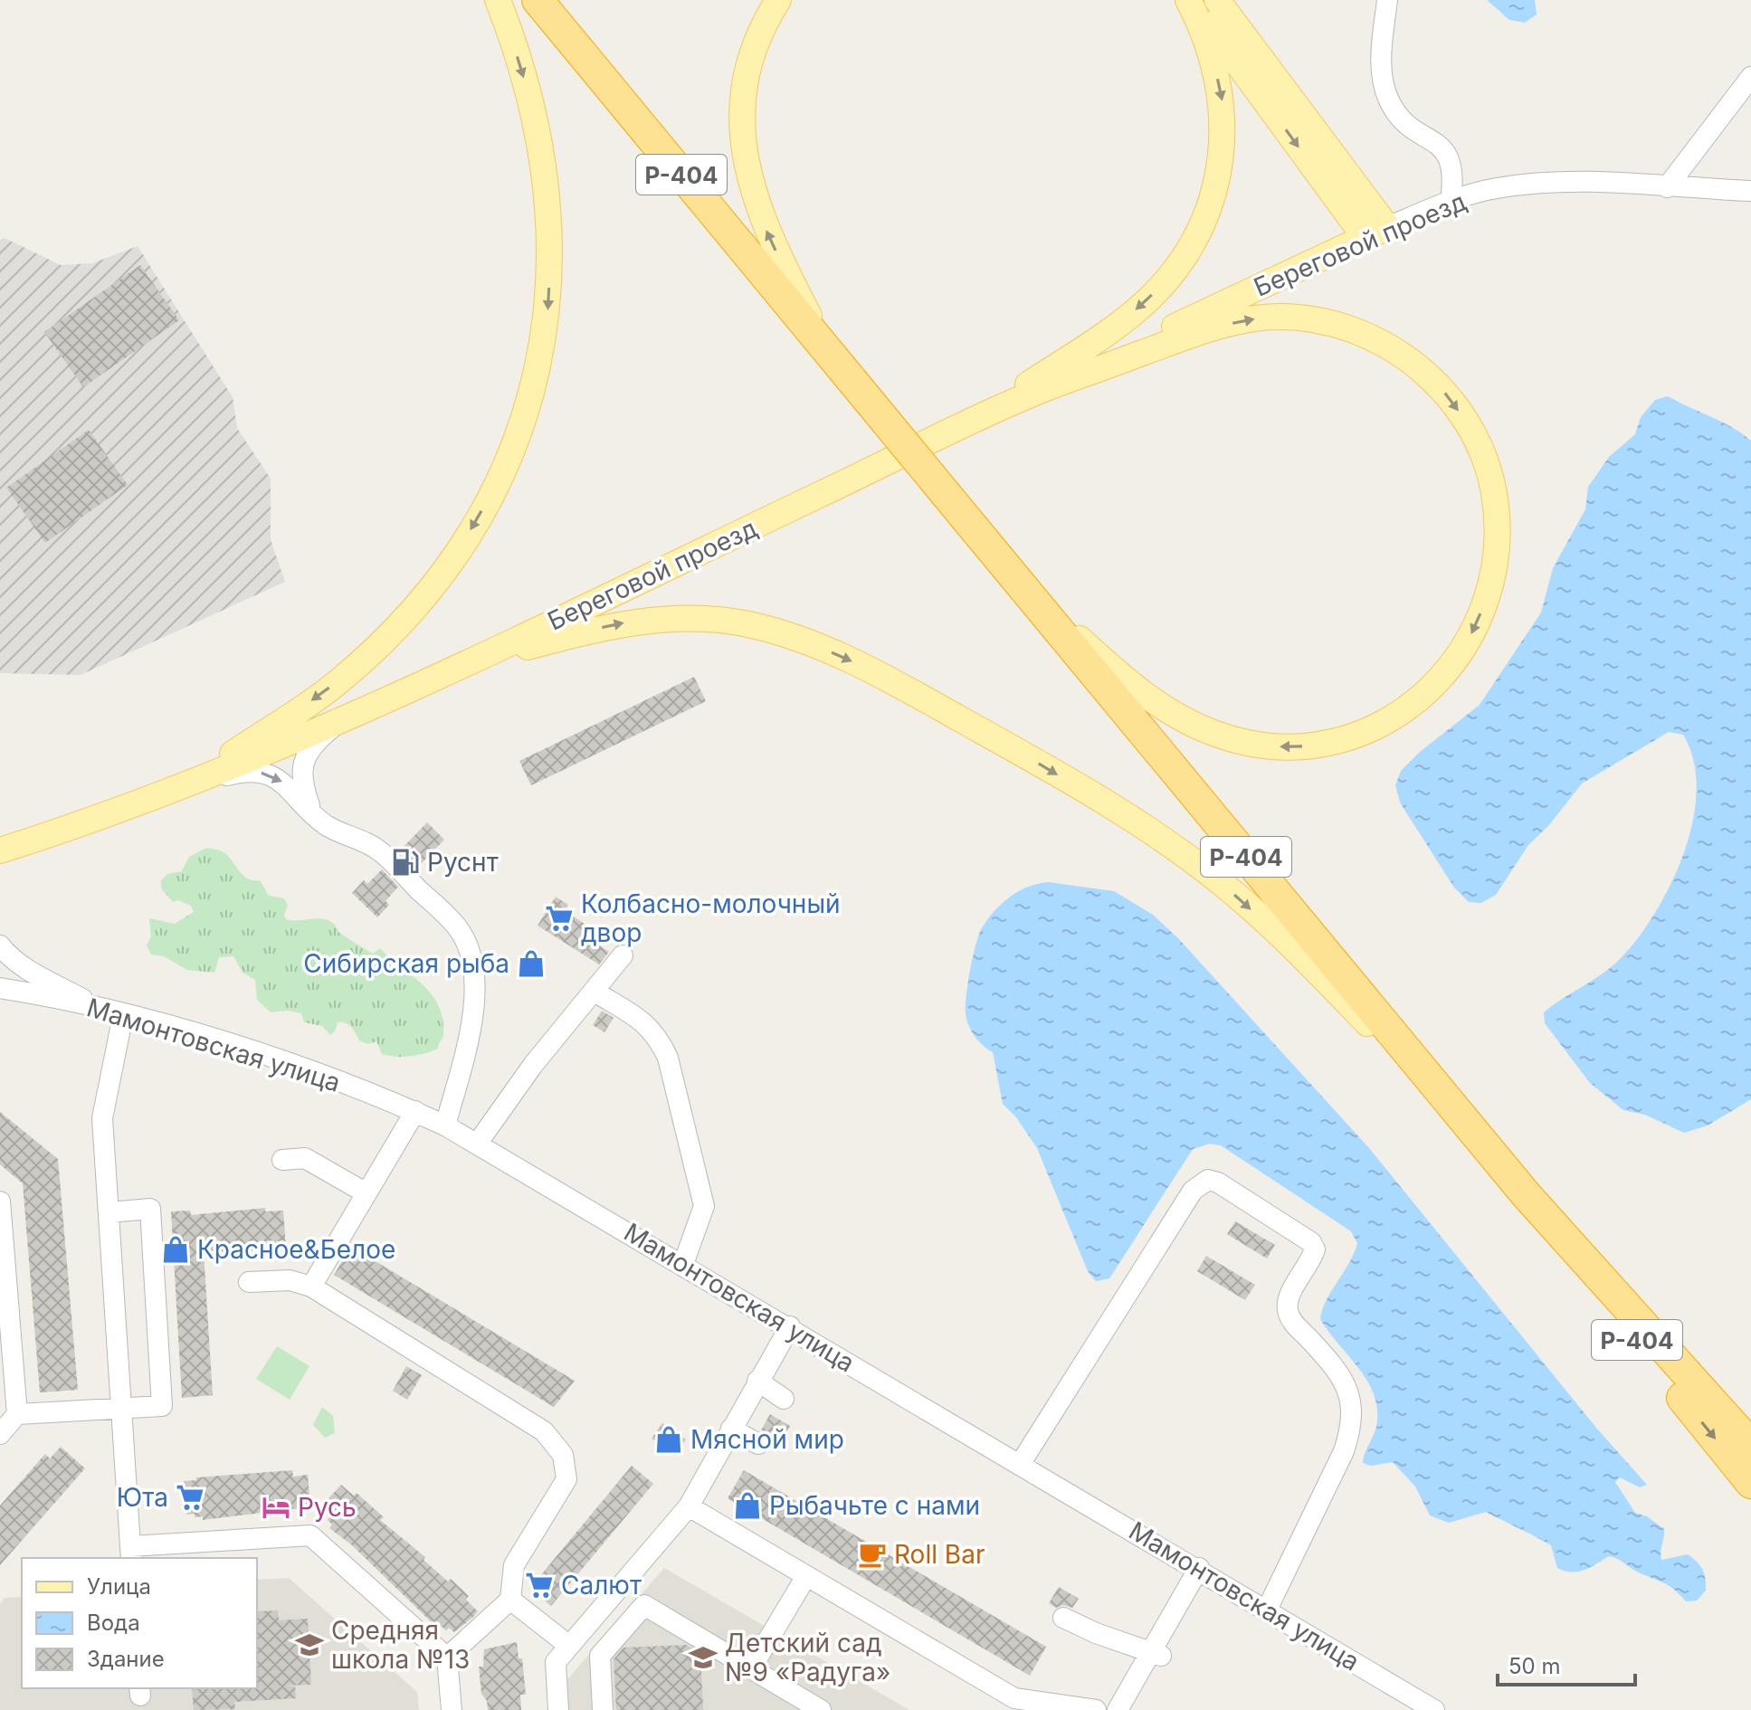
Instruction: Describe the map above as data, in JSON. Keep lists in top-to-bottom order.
{
  "streets": {
    "highway": ["Р-404"],
    "main road": ["Береговой проезд"],
    "street": ["Мамонтовская улица"]
  },
  "places": {
    "fuel station": ["Руснт"],
    "supermarket": ["Колбасно-молочный двор", "Юта", "Салют"],
    "shop": [
      "Сибирская рыба",
      "Красное&Белое",
      "Мясной мир",
      "Рыбачьте с нами"
    ],
    "hotel": ["Русь"],
    "cafe": ["Roll Bar"],
    "school or university": ["Средняя школа №13", "Детский сад №9 «Радуга»"]
  },
  "legend": ["Улица", "Вода", "Здание"],
  "scale_bar": "50 m"
}
